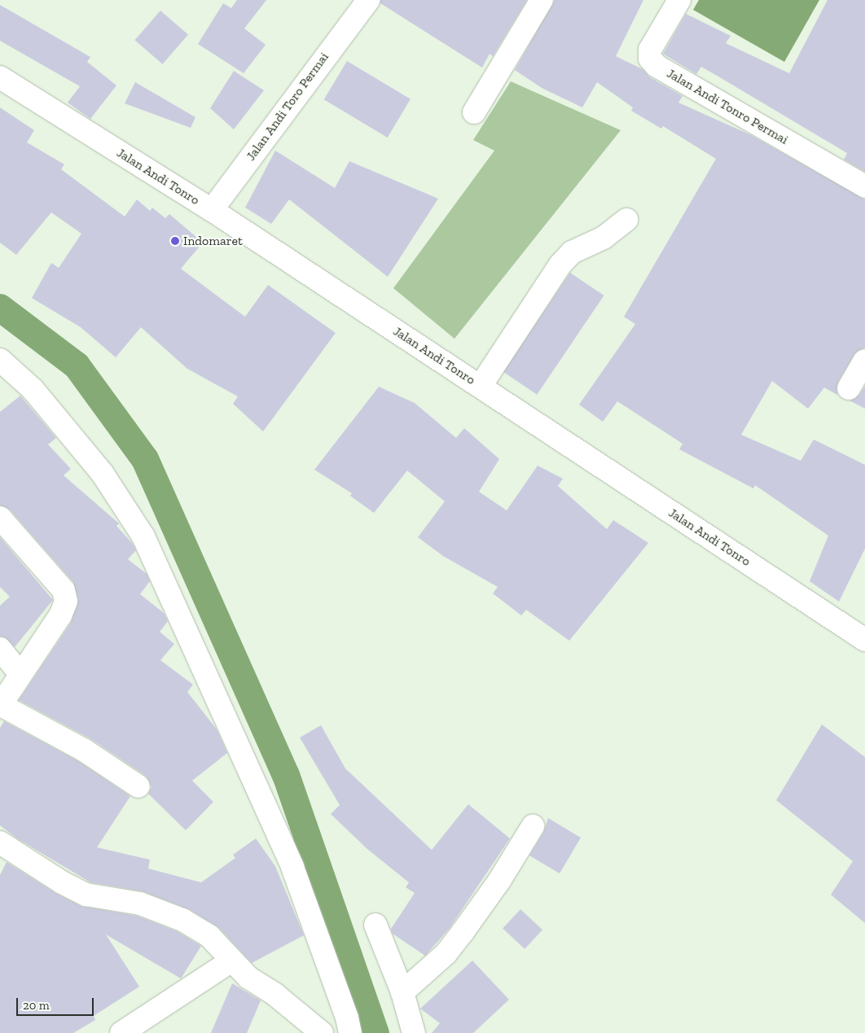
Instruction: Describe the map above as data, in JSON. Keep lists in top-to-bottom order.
{
  "streets": {
    "street": ["Jalan Andi Toro Permai", "Jalan Andi Tonro Permai", "Jalan Andi Tonro"]
  },
  "crossings": [
    ["Jalan Andi Toro Permai", "Jalan Andi Tonro"]
  ],
  "places": ["Indomaret"],
  "scale_bar": "20 m"
}
